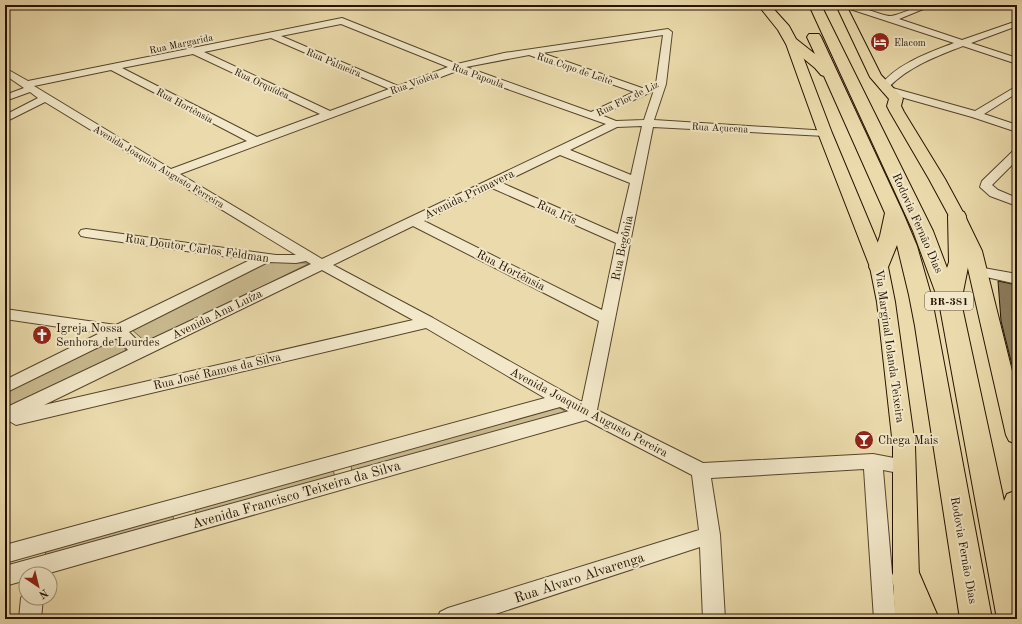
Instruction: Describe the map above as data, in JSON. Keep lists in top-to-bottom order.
{
  "streets": {
    "highway": ["Rodovia Fernão Dias", "BR-381"],
    "main road": ["Via Marginal Iolanda Teixeira"],
    "street": [
      "Rua Margarida",
      "Rua Palmeira",
      "Rua Copo de Leite",
      "Rua Papoula",
      "Rua Violeta",
      "Rua Orquídea",
      "Rua Flor de Liz",
      "Rua Hortênsia",
      "Rua Açucena",
      "Avenida Joaquim Augusto Ferreira",
      "Avenida Primavera",
      "Rua Irís",
      "Rua Doutor Carlos Feldman",
      "Rua Begônia",
      "Avenida Ana Luíza",
      "Rua José Ramos da Silva",
      "Avenida Joaquim Augusto Pereira",
      "Avenida Francisco Teixeira da Silva",
      "Rua Álvaro Alvarenga"
    ]
  },
  "crossings": [
    ["Rua Margarida", "Rua Palmeira"],
    ["Rua Margarida", "Rua Papoula"],
    ["Rua Margarida", "Rua Orquídea"],
    ["Rua Margarida", "Rua Hortênsia"],
    ["Rua Margarida", "Avenida Joaquim Augusto Ferreira"],
    ["Rua Palmeira", "Rua Violeta"],
    ["Rua Copo de Leite", "Rua Violeta"],
    ["Rua Copo de Leite", "Rua Flor de Liz"],
    ["Rua Papoula", "Rua Violeta"],
    ["Rua Papoula", "Rua Flor de Liz"],
    ["Rua Papoula", "Rua Açucena"],
    ["Rua Papoula", "Avenida Primavera"],
    ["Rua Violeta", "Rua Orquídea"],
    ["Rua Violeta", "Rua Flor de Liz"],
    ["Rua Violeta", "Rua Hortênsia"],
    ["Rua Violeta", "Avenida Joaquim Augusto Ferreira"],
    ["Rua Flor de Liz", "Rua Begônia"],
    ["Rua Hortênsia", "Avenida Primavera"],
    ["Rua Hortênsia", "Rua Begônia"],
    ["Rua Açucena", "Avenida Primavera"],
    ["Rua Açucena", "Rua Begônia"],
    ["Rua Açucena", "Via Marginal Iolanda Teixeira"],
    ["Avenida Joaquim Augusto Ferreira", "Avenida Primavera"],
    ["Avenida Joaquim Augusto Ferreira", "Rua Doutor Carlos Feldman"],
    ["Avenida Joaquim Augusto Ferreira", "Avenida Ana Luíza"],
    ["Avenida Joaquim Augusto Ferreira", "Avenida Joaquim Augusto Pereira"],
    ["Avenida Primavera", "Rua Irís"],
    ["Avenida Primavera", "Rua Doutor Carlos Feldman"],
    ["Avenida Primavera", "Avenida Ana Luíza"],
    ["Avenida Primavera", "Avenida Joaquim Augusto Pereira"],
    ["Rua Irís", "Rua Begônia"],
    ["Rua Doutor Carlos Feldman", "Avenida Ana Luíza"],
    ["Rua Doutor Carlos Feldman", "Avenida Joaquim Augusto Pereira"],
    ["Rua Begônia", "Avenida Joaquim Augusto Pereira"],
    ["Rua Begônia", "Avenida Francisco Teixeira da Silva"],
    ["Avenida Ana Luíza", "Avenida Joaquim Augusto Pereira"],
    ["Rua José Ramos da Silva", "Avenida Joaquim Augusto Pereira"],
    ["Avenida Joaquim Augusto Pereira", "Avenida Francisco Teixeira da Silva"]
  ],
  "places": {
    "hotel": ["Elacom"],
    "church": ["Igreja Nossa Senhora de Lourdes"],
    "bar": ["Chega Mais"]
  },
  "north": "bottom right"
}
